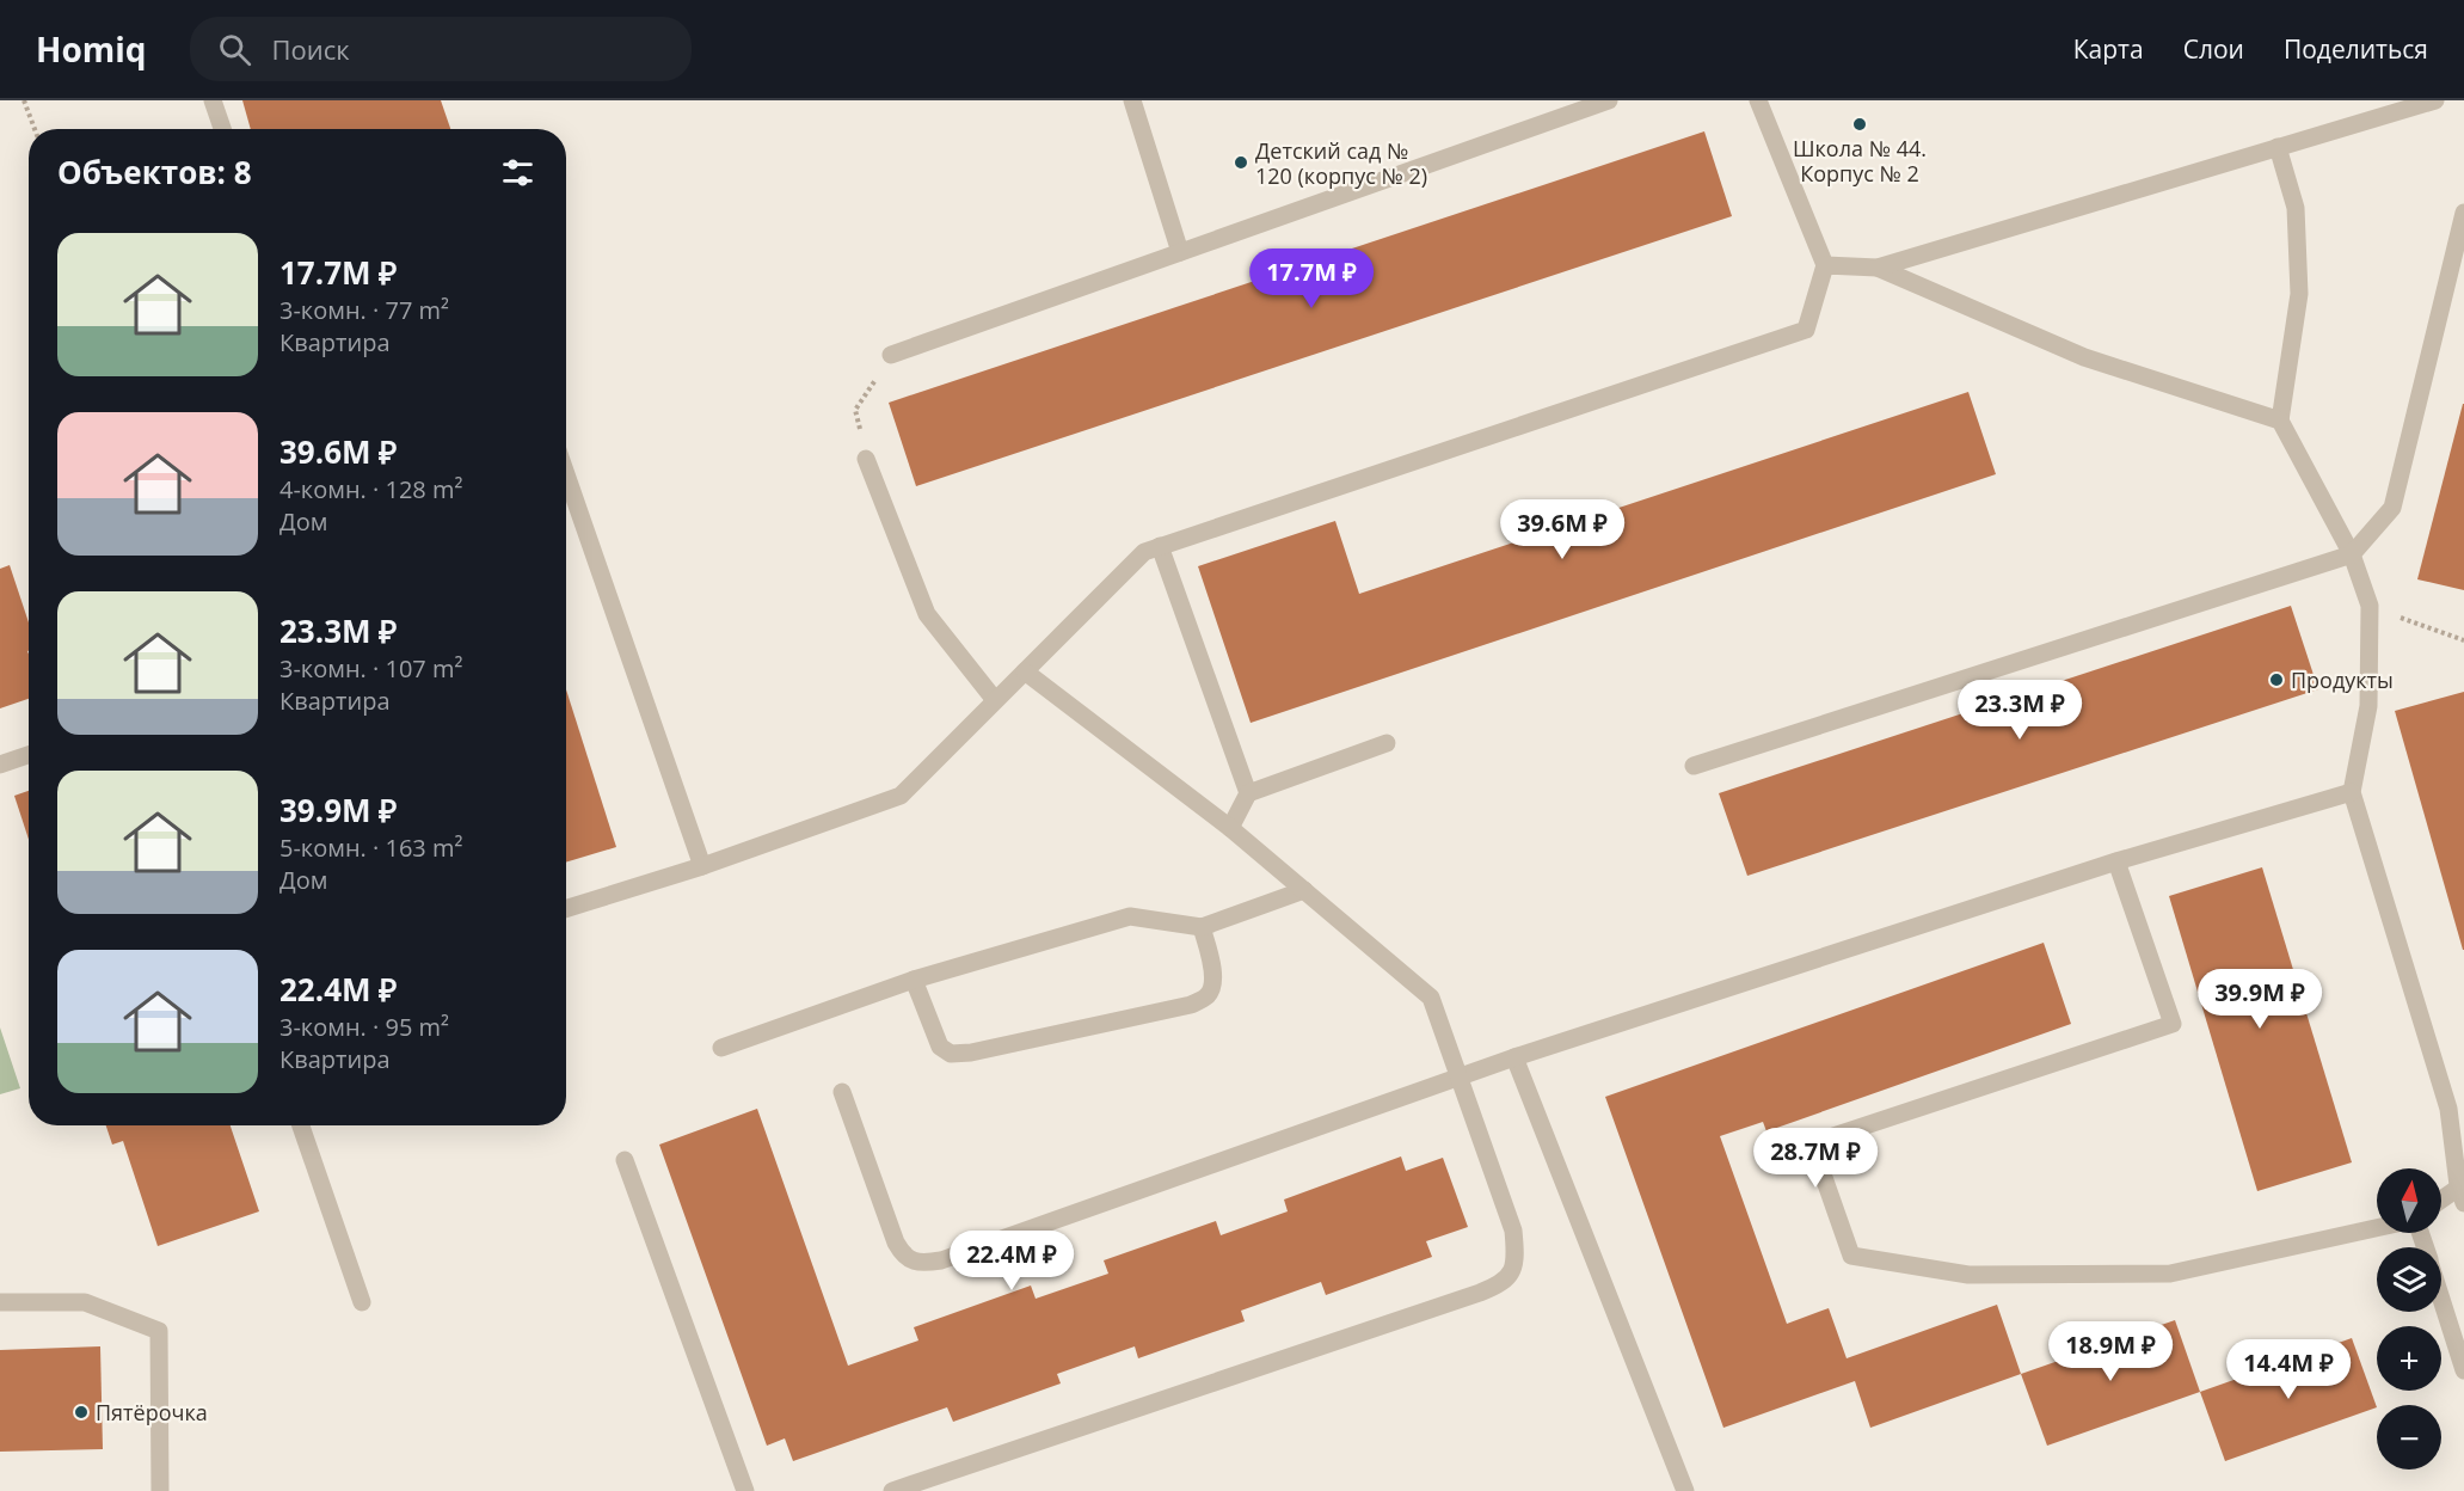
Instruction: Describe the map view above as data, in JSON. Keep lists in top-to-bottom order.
{
  "places": [
    "Школа № 44. Корпус № 2",
    "Детский сад № 120 (корпус № 2)",
    "Продукты",
    "Пятёрочка"
  ],
  "north": "top",
  "page": {
    "header": "Homiq",
    "search": "Поиск",
    "nav": ["Карта", "Слои", "Поделиться"],
    "heading": "Объектов: 8",
    "list": [
      {
        "name": "17.7M ₽",
        "note": "3-комн. · 77 m² · Квартира"
      },
      {
        "name": "39.6M ₽",
        "note": "4-комн. · 128 m² · Дом"
      },
      {
        "name": "23.3M ₽",
        "note": "3-комн. · 107 m² · Квартира"
      },
      {
        "name": "39.9M ₽",
        "note": "5-комн. · 163 m² · Дом"
      },
      {
        "name": "22.4M ₽",
        "note": "3-комн. · 95 m² · Квартира"
      }
    ],
    "price": [
      "17.7M ₽",
      "39.6M ₽",
      "23.3M ₽",
      "39.9M ₽",
      "28.7M ₽",
      "22.4M ₽",
      "18.9M ₽",
      "14.4M ₽"
    ],
    "map_buttons": ["+", "−"]
  }
}
